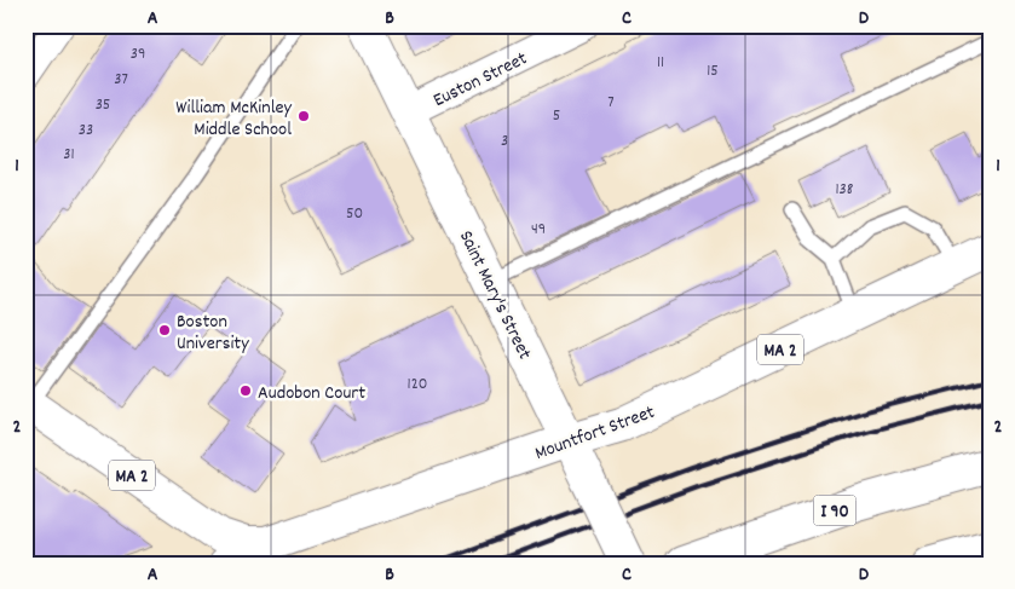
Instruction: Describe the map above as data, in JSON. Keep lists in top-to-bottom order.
{
  "streets": {
    "main road": [
      "Saint Mary's Street",
      "MA 2",
      "Mountfort Street",
      "I 90"
    ],
    "street": ["Euston Street"]
  },
  "crossings": [
    ["Euston Street", "Saint Mary's Street"],
    ["Saint Mary's Street", "Mountfort Street"],
    ["MA 2", "Mountfort Street"]
  ],
  "places": ["William McKinley Middle School", "Boston University", "Audobon Court"],
  "house_numbers": [
    "39",
    "11",
    "15",
    "37",
    "7",
    "35",
    "5",
    "33",
    "3",
    "31",
    "138",
    "50",
    "49",
    "120"
  ],
  "grid": {
    "columns": [
      "A",
      "B",
      "C",
      "D"
    ],
    "rows": ["1", "2"]
  }
}
